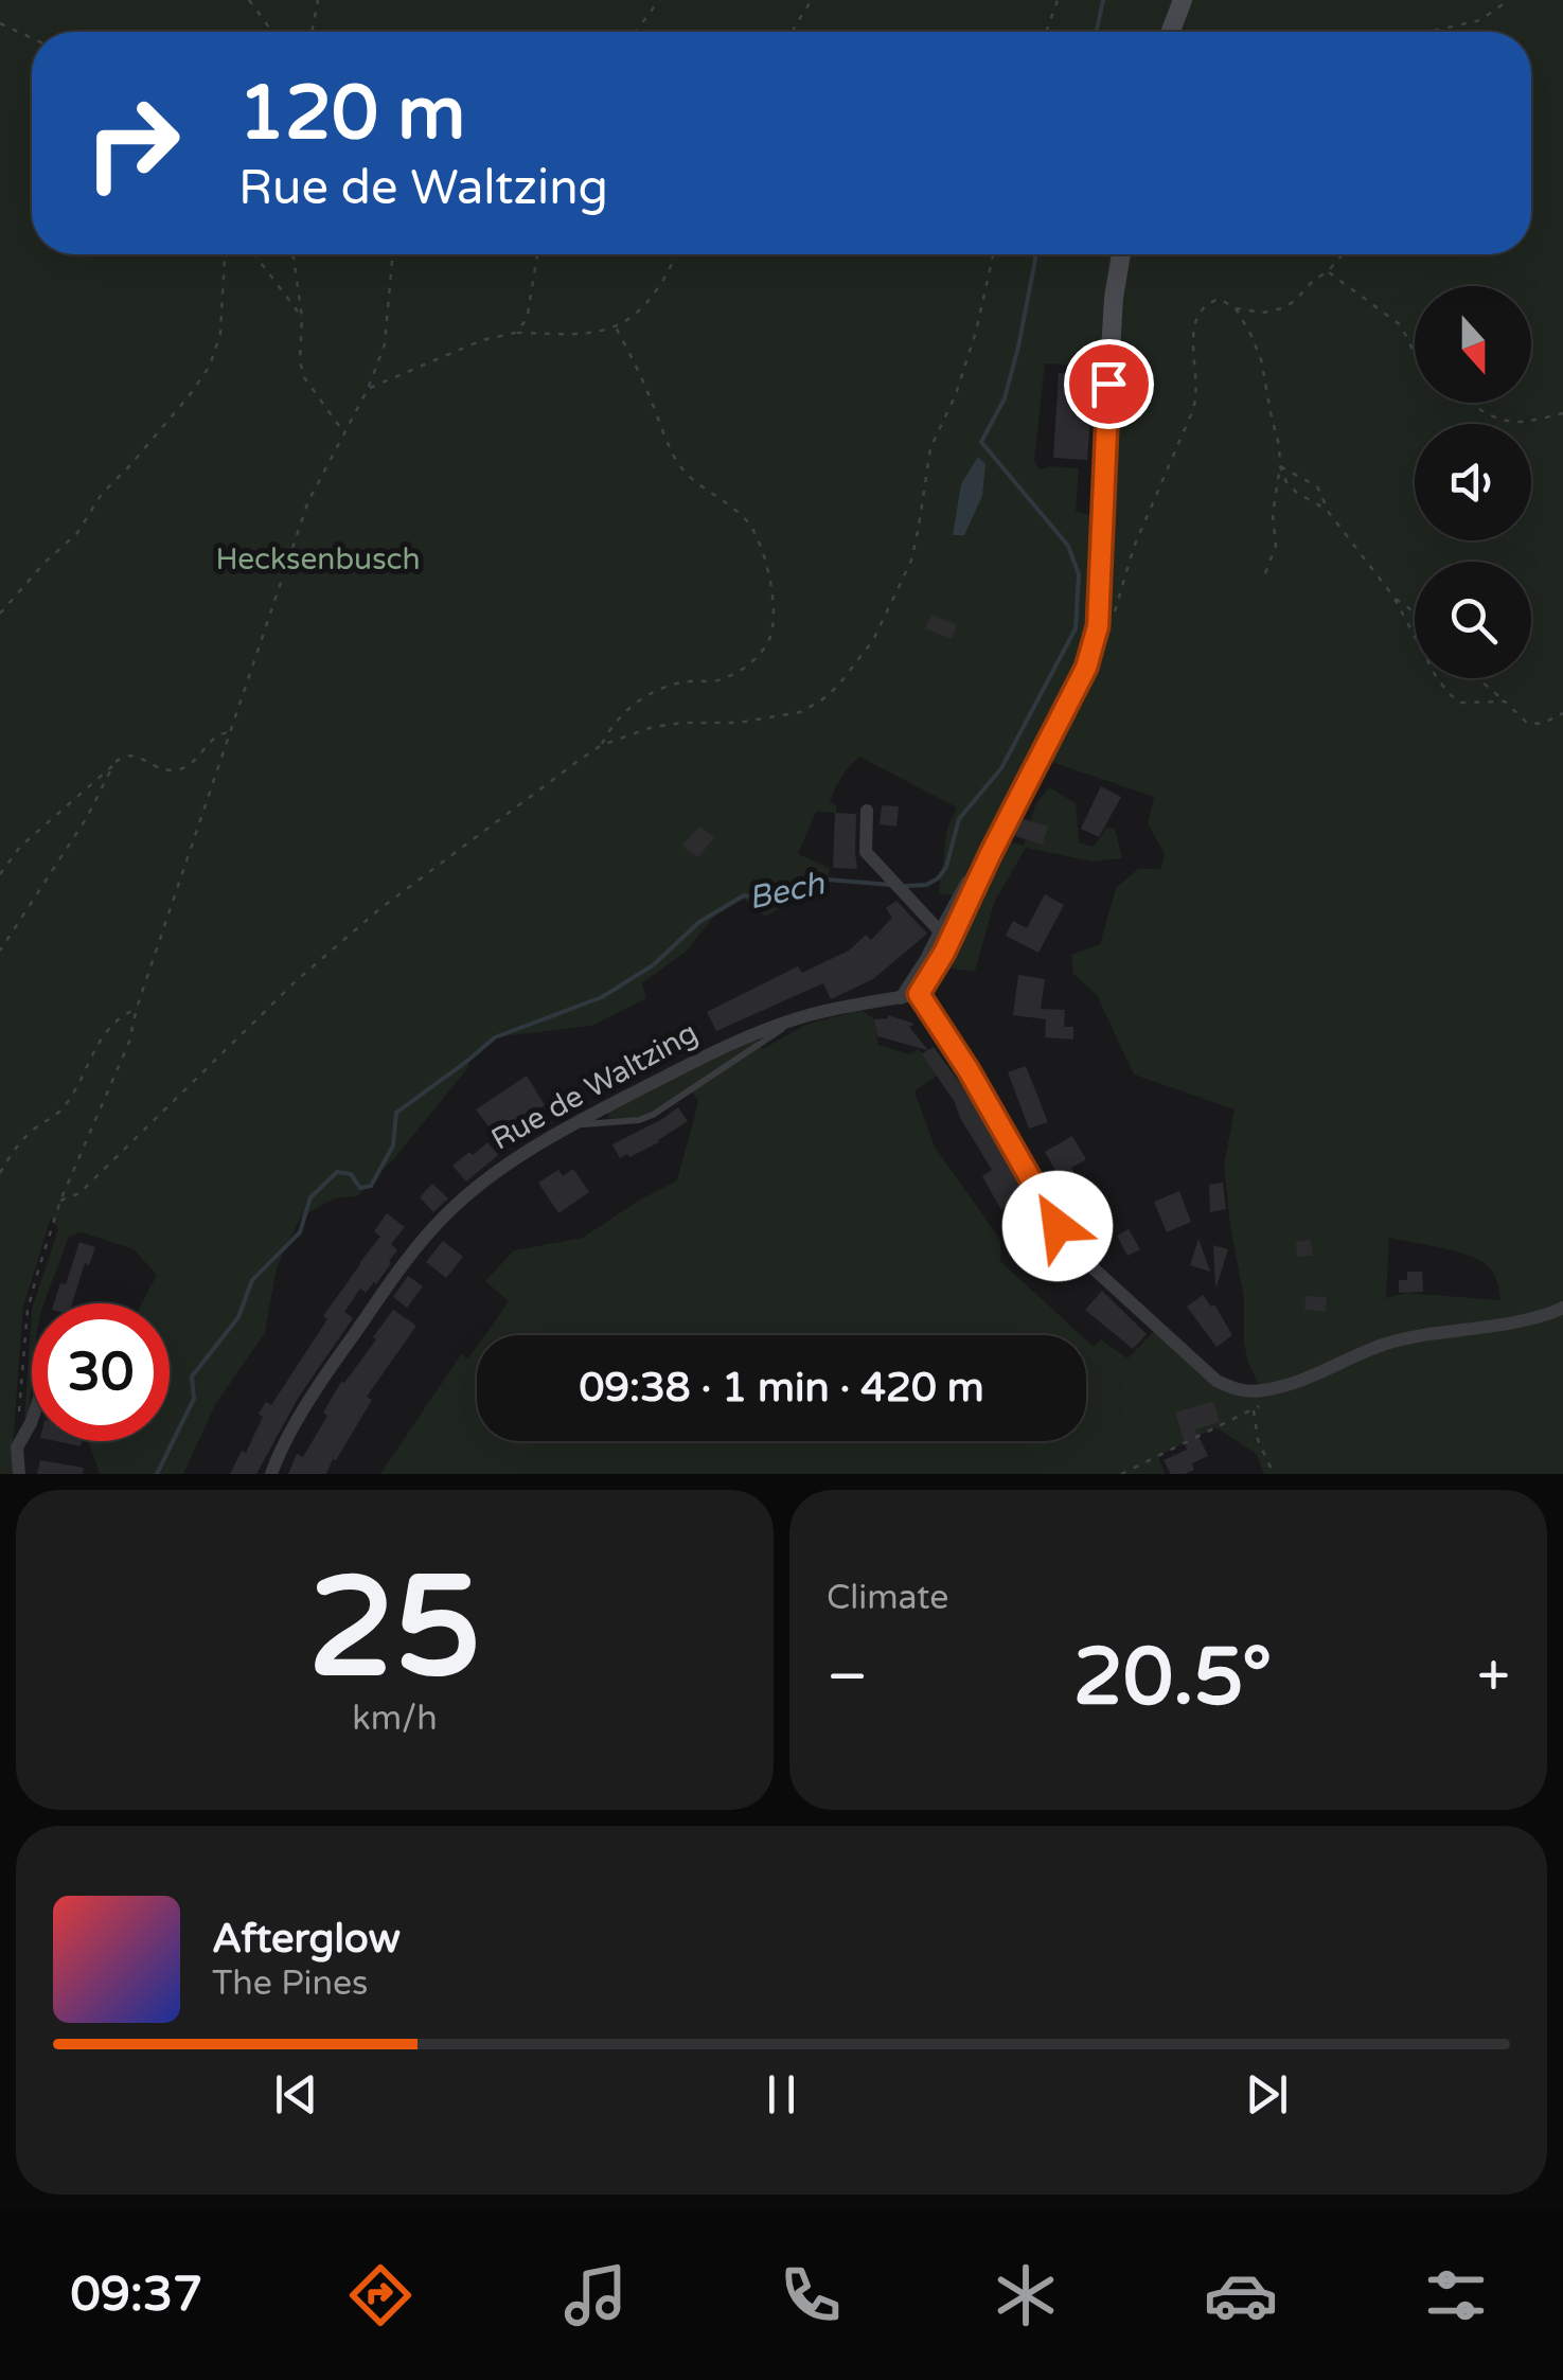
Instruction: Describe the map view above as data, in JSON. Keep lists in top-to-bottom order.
{
  "streets": {
    "street": ["Rue de Waltzing"]
  },
  "water": ["Bech"],
  "parks": ["Hecksenbusch"],
  "north": "bottom",
  "page": {
    "turn": ["120 m", "Rue de Waltzing"],
    "limit": "30",
    "trip": "09:38 · 1 min · 420 m",
    "tile": [
      ["25", "km/h"],
      "Climate"
    ],
    "heat": ["−", "20.5°", "+"],
    "song": ["Afterglow", "The Pines"],
    "tabs": "09:37"
  }
}
